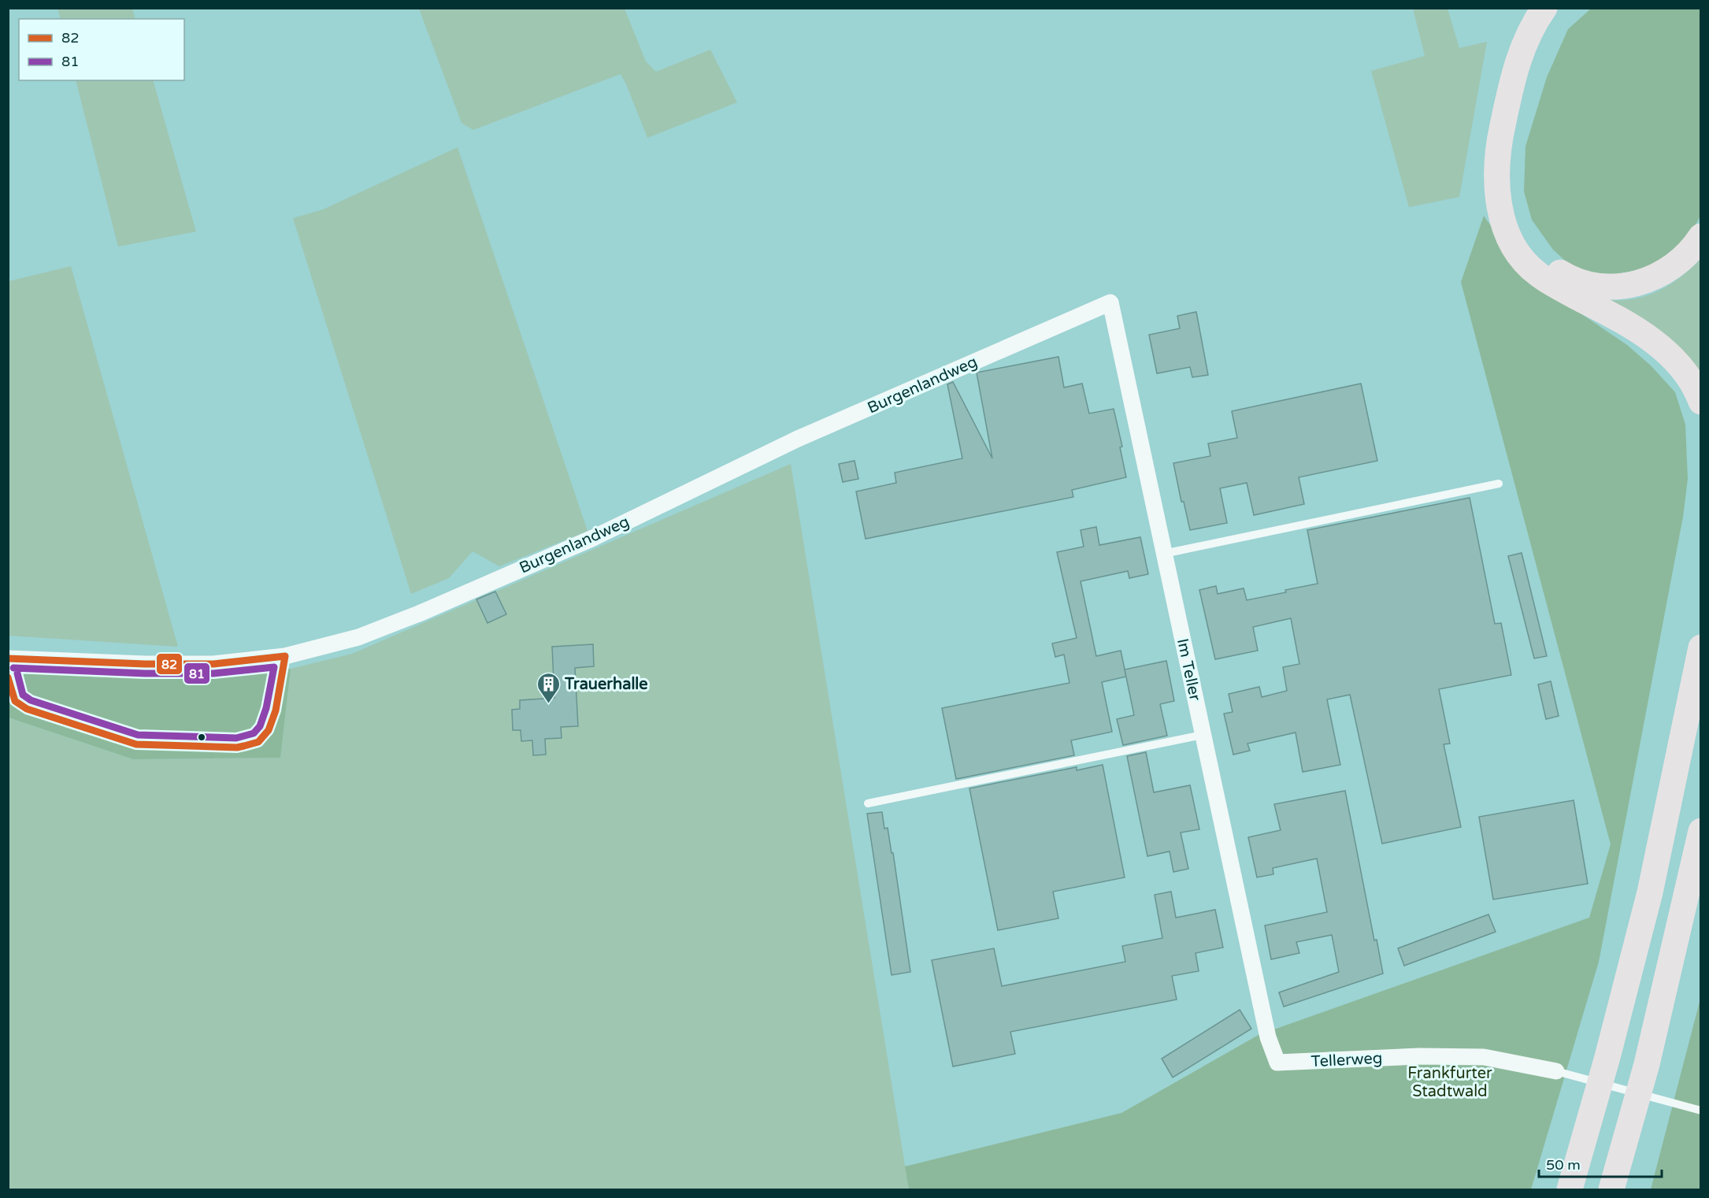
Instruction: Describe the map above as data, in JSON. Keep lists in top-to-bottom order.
{
  "streets": {
    "street": ["Burgenlandweg", "Im Teller", "Tellerweg"]
  },
  "crossings": [
    ["Burgenlandweg", "Im Teller"],
    ["Im Teller", "Tellerweg"]
  ],
  "parks": ["Frankfurter Stadtwald"],
  "places": {
    "building": ["Trauerhalle"]
  },
  "lines": ["transit line 82", "transit line 81"],
  "legend": ["82", "81"],
  "scale_bar": "50 m"
}
